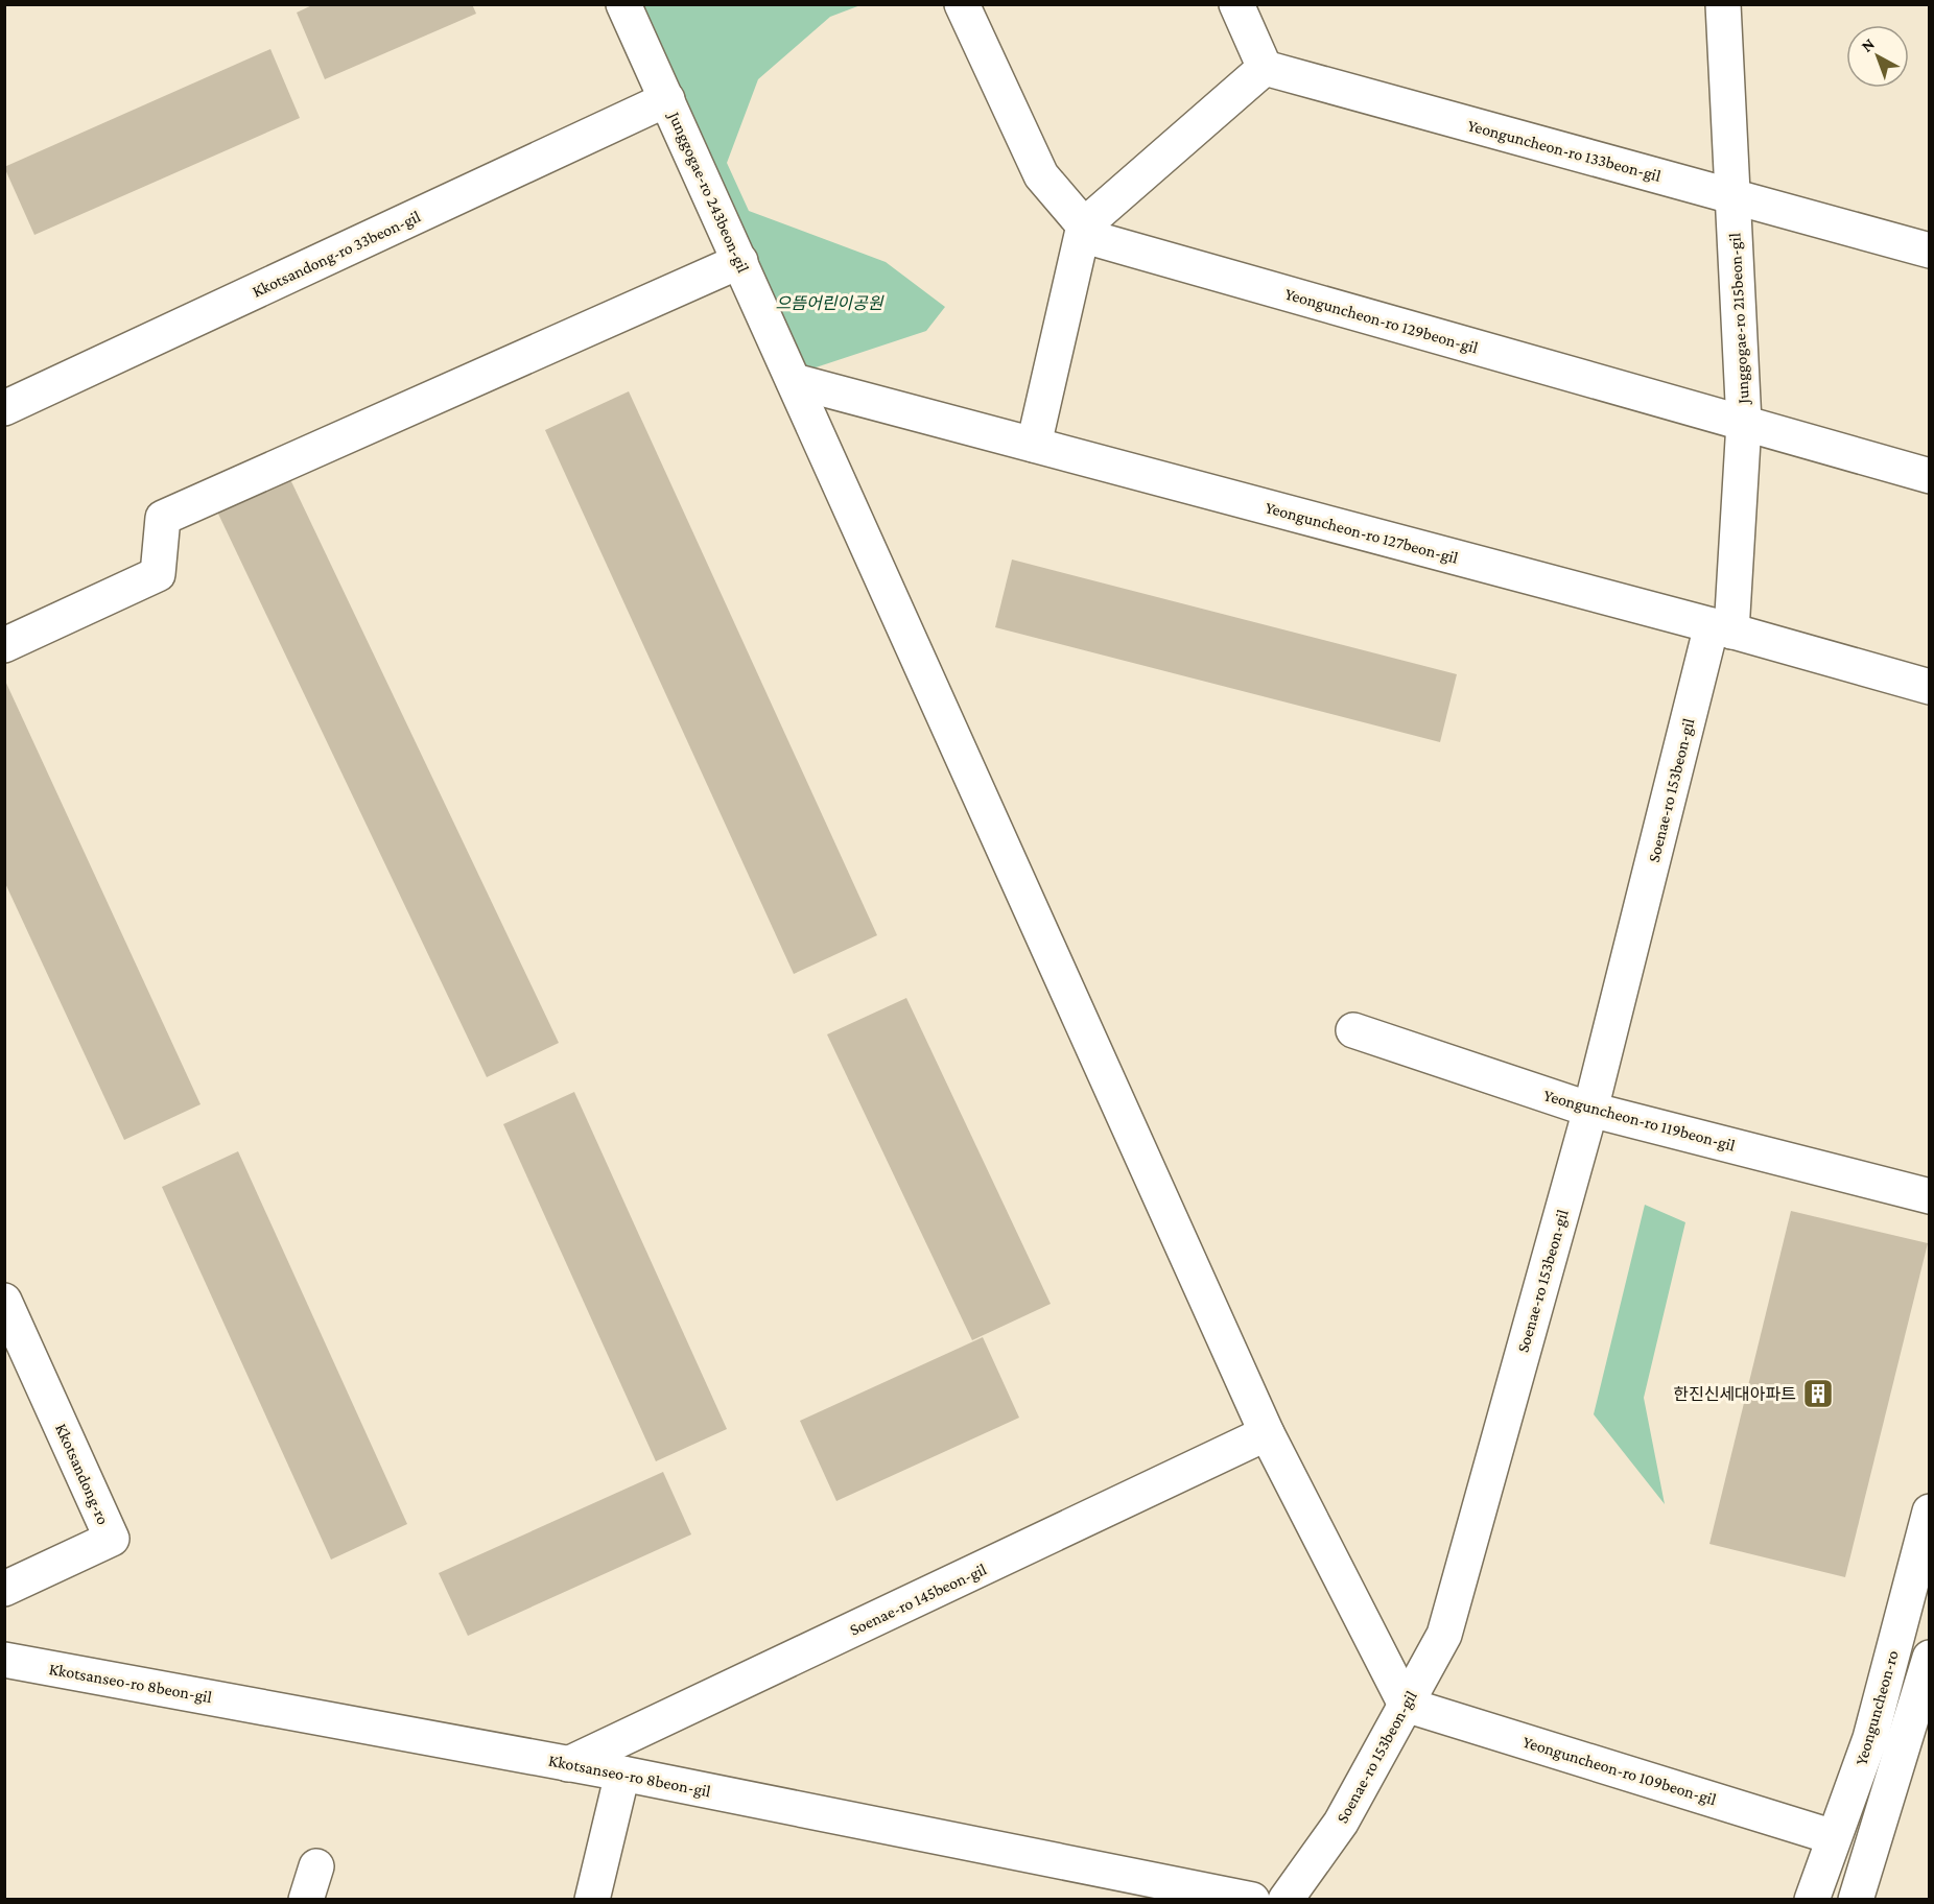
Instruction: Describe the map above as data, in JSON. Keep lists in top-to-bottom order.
{
  "streets": {
    "street": [
      "Yeonguncheon-ro 133beon-gil",
      "Junggogae-ro 243beon-gil",
      "Kkotsandong-ro 33beon-gil",
      "Junggogae-ro 215beon-gil",
      "Yeonguncheon-ro 129beon-gil",
      "Yeonguncheon-ro 127beon-gil",
      "Soenae-ro 153beon-gil",
      "Yeonguncheon-ro 119beon-gil",
      "Kkotsandong-ro",
      "Soenae-ro 145beon-gil",
      "Kkotsanseo-ro 8beon-gil",
      "Yeonguncheon-ro",
      "Yeonguncheon-ro 109beon-gil"
    ]
  },
  "crossings": [
    ["Yeonguncheon-ro 133beon-gil", "Junggogae-ro 215beon-gil"],
    ["Junggogae-ro 243beon-gil", "Kkotsandong-ro 33beon-gil"],
    ["Junggogae-ro 243beon-gil", "Yeonguncheon-ro 127beon-gil"],
    ["Junggogae-ro 243beon-gil", "Soenae-ro 153beon-gil"],
    ["Junggogae-ro 243beon-gil", "Soenae-ro 145beon-gil"],
    ["Junggogae-ro 243beon-gil", "Yeonguncheon-ro 109beon-gil"],
    ["Junggogae-ro 215beon-gil", "Yeonguncheon-ro 129beon-gil"],
    ["Junggogae-ro 215beon-gil", "Yeonguncheon-ro 127beon-gil"],
    ["Junggogae-ro 215beon-gil", "Soenae-ro 153beon-gil"],
    ["Yeonguncheon-ro 127beon-gil", "Soenae-ro 153beon-gil"],
    ["Soenae-ro 153beon-gil", "Yeonguncheon-ro 119beon-gil"],
    ["Soenae-ro 153beon-gil", "Yeonguncheon-ro 109beon-gil"],
    ["Soenae-ro 145beon-gil", "Kkotsanseo-ro 8beon-gil"],
    ["Yeonguncheon-ro", "Yeonguncheon-ro 109beon-gil"]
  ],
  "parks": ["으뜸어린이공원"],
  "places": {
    "building": ["한진신세대아파트"]
  },
  "north": "top left"
}
